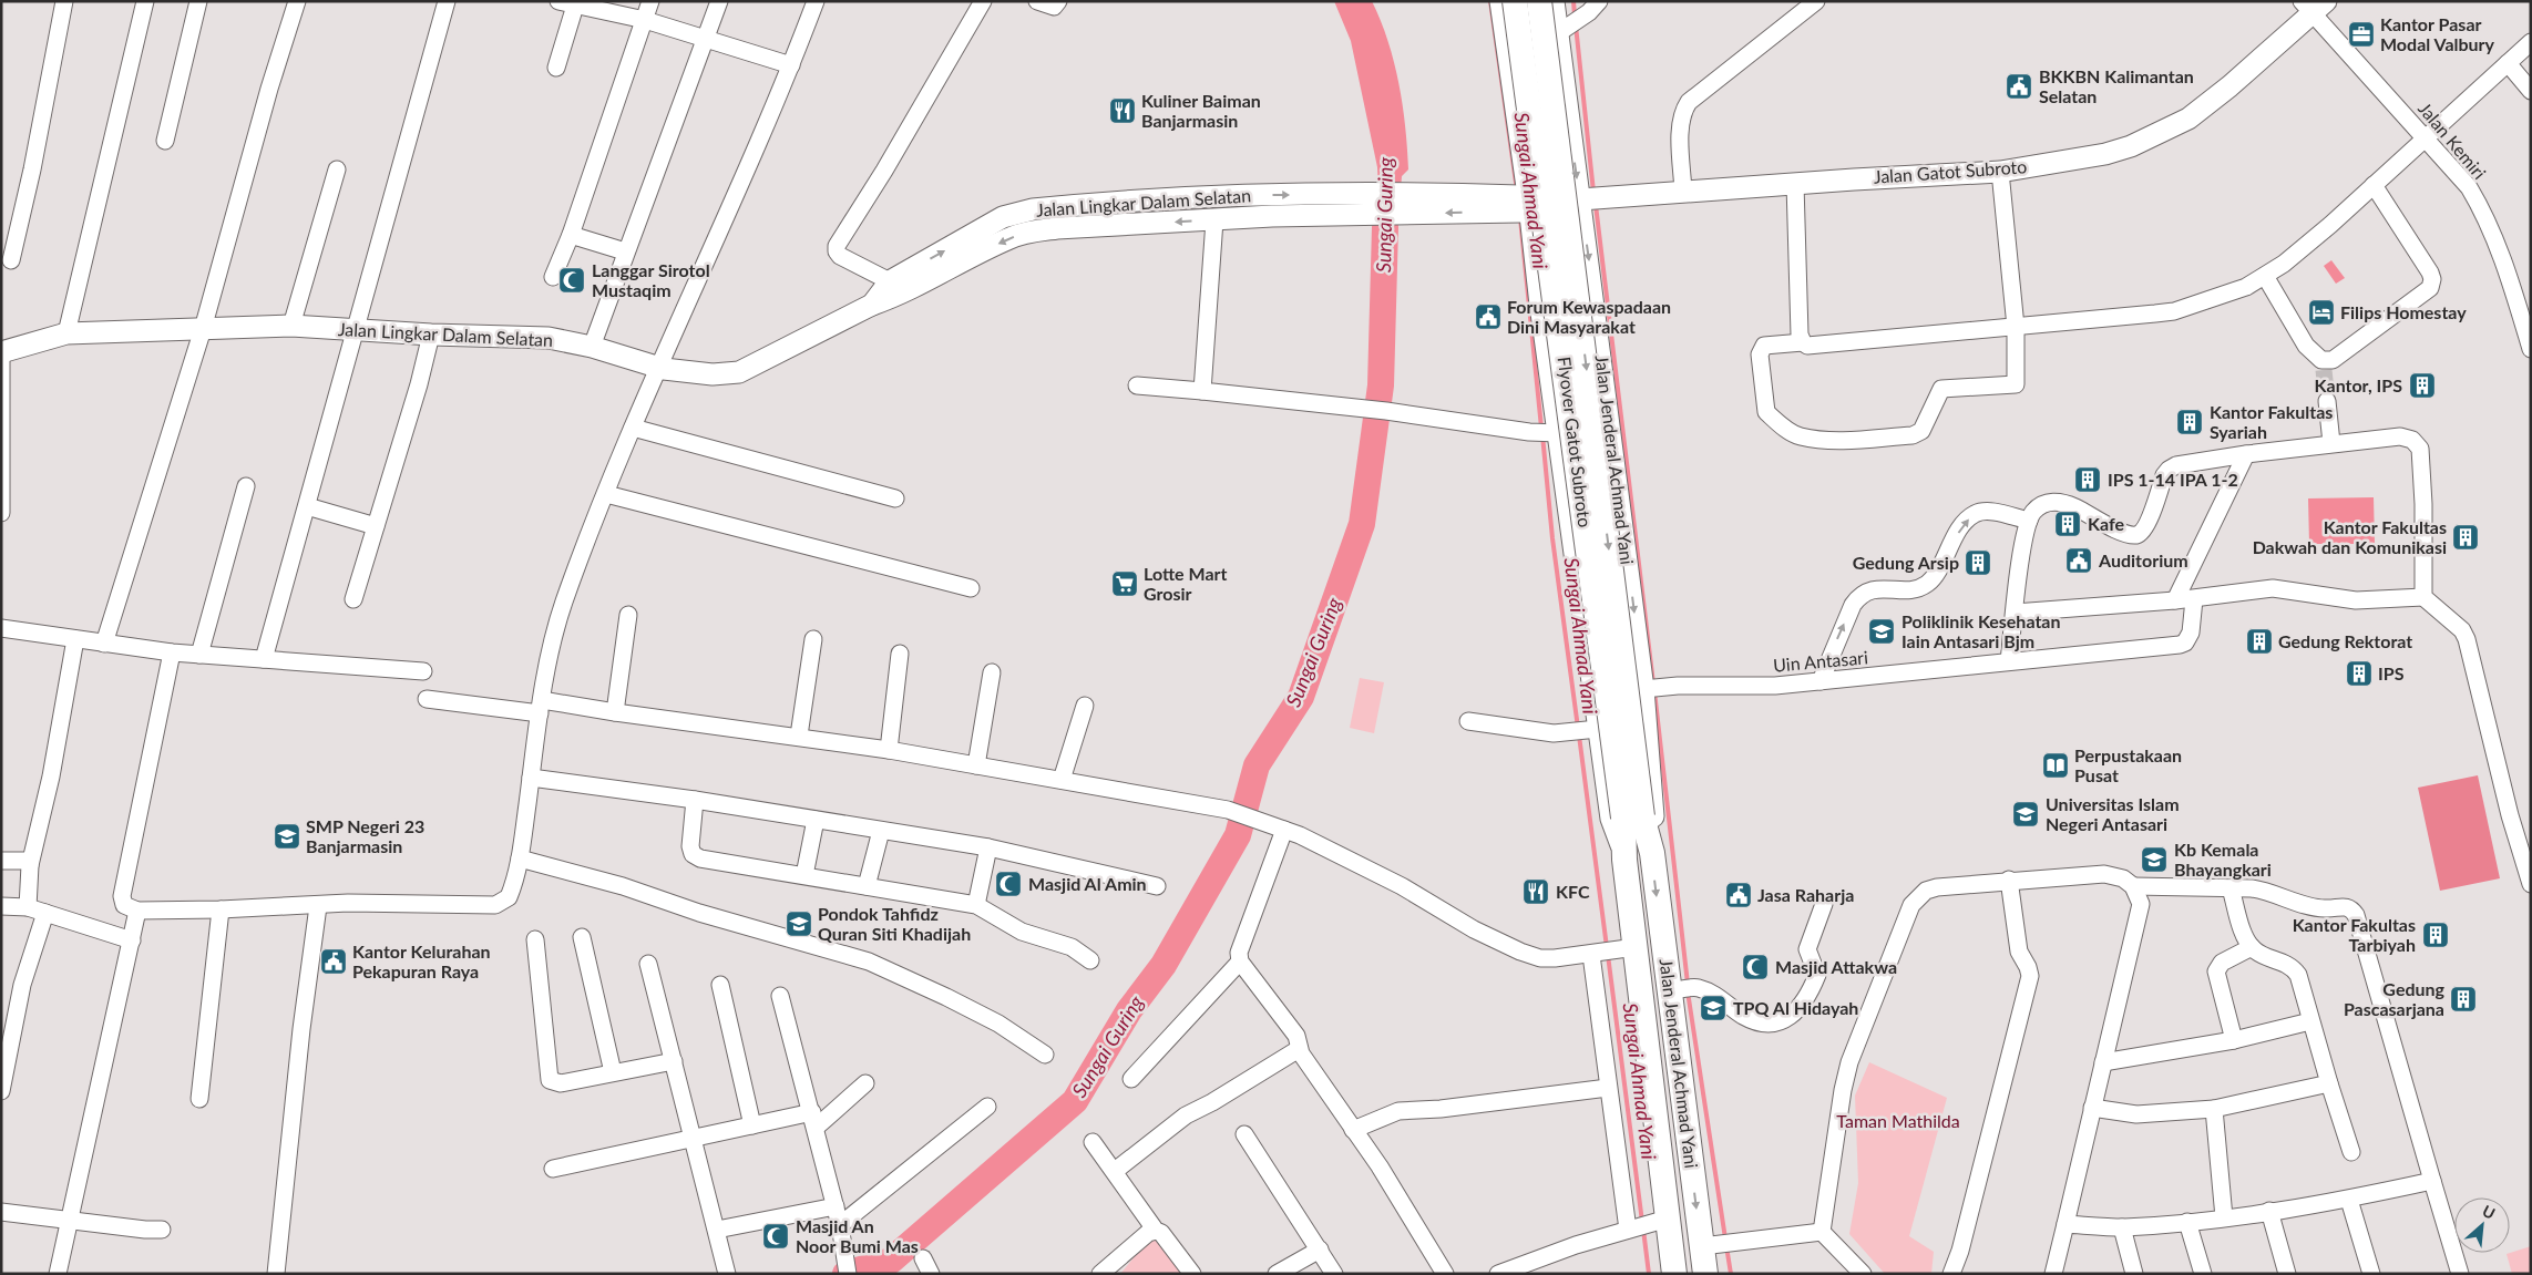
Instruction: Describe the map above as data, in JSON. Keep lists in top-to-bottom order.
{
  "streets": {
    "highway": ["Flyover Gatot Subroto", "Jalan Jenderal Achmad Yani"],
    "main road": ["Jalan Gatot Subroto", "Jalan Lingkar Dalam Selatan"],
    "street": ["Jalan Kemiri", "Uin Antasari"]
  },
  "crossings": [
    ["Jalan Kemiri", "Jalan Gatot Subroto"],
    ["Jalan Gatot Subroto", "Jalan Lingkar Dalam Selatan"],
    ["Jalan Gatot Subroto", "Jalan Jenderal Achmad Yani"],
    ["Jalan Lingkar Dalam Selatan", "Jalan Jenderal Achmad Yani"],
    ["Flyover Gatot Subroto", "Jalan Jenderal Achmad Yani"],
    ["Jalan Jenderal Achmad Yani", "Uin Antasari"]
  ],
  "water": ["Sungai Ahmad Yani", "Sungai Guring"],
  "parks": ["Taman Mathilda"],
  "places": {
    "office": ["Kantor Pasar Modal Valbury"],
    "public building": [
      "BKKBN Kalimantan Selatan",
      "Forum Kewaspadaan Dini Masyarakat",
      "Auditorium",
      "Jasa Raharja",
      "Kantor Kelurahan Pekapuran Raya"
    ],
    "restaurant": ["Kuliner Baiman Banjarmasin", "KFC"],
    "mosque": [
      "Langgar Sirotol Mustaqim",
      "Masjid Al Amin",
      "Masjid Attakwa",
      "Masjid An Noor Bumi Mas"
    ],
    "hotel": ["Filips Homestay"],
    "building": [
      "Kantor, IPS",
      "Kantor Fakultas Syariah",
      "IPS 1-14 IPA 1-2",
      "Kafe",
      "Kantor Fakultas Dakwah dan Komunikasi",
      "Gedung Arsip",
      "Gedung Rektorat",
      "IPS",
      "Kantor Fakultas Tarbiyah",
      "Gedung Pascasarjana"
    ],
    "supermarket": ["Lotte Mart Grosir"],
    "school or university": [
      "Poliklinik Kesehatan Iain Antasari Bjm",
      "Universitas Islam Negeri Antasari",
      "SMP Negeri 23 Banjarmasin",
      "Kb Kemala Bhayangkari",
      "Pondok Tahfidz Quran Siti Khadijah",
      "TPQ Al Hidayah"
    ],
    "library": ["Perpustakaan Pusat"]
  },
  "north": "top right"
}
